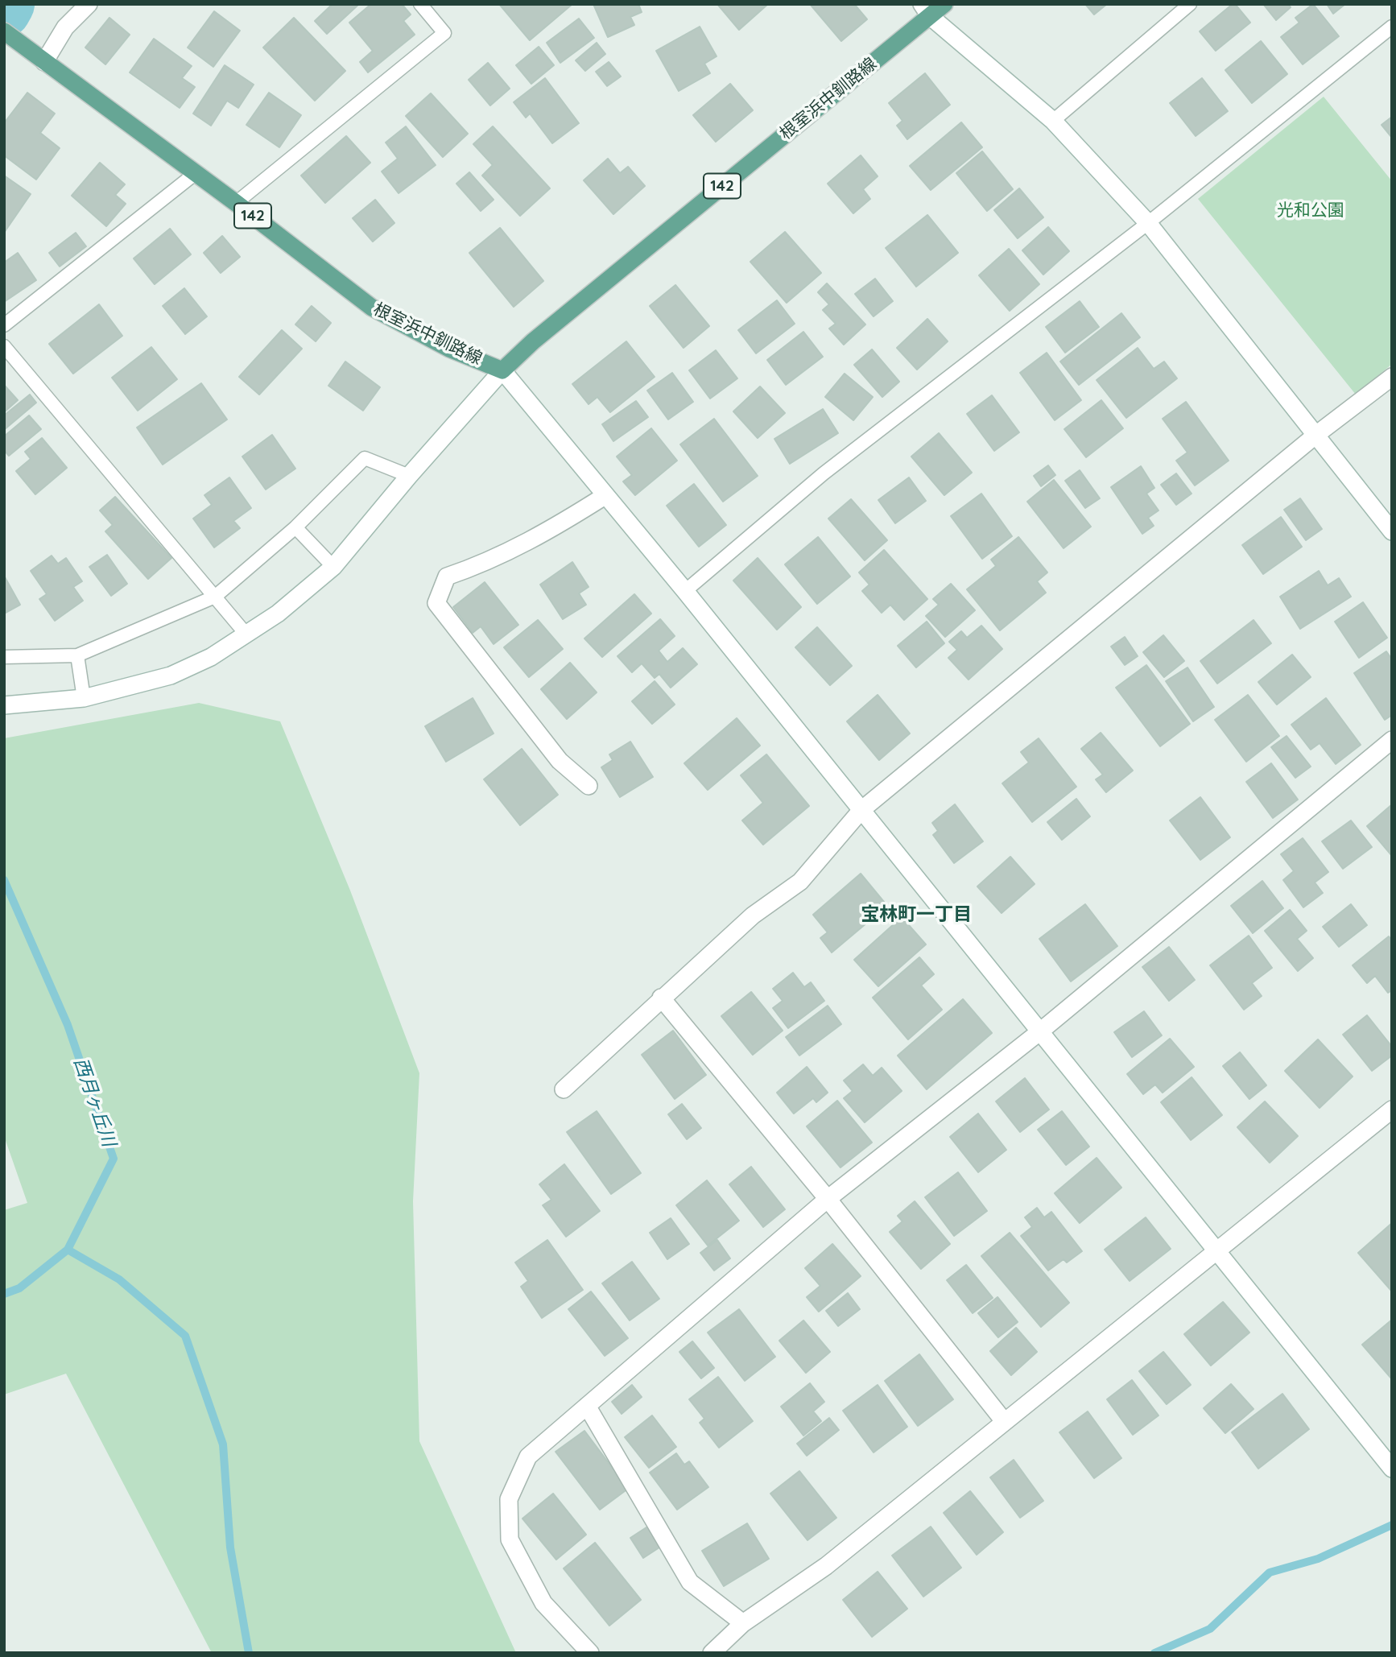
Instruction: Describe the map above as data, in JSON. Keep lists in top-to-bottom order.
{
  "streets": {
    "main road": ["根室浜中釧路線", "142"]
  },
  "districts": ["宝林町一丁目"],
  "water": ["西月ヶ丘川"],
  "parks": ["光和公園"]
}
